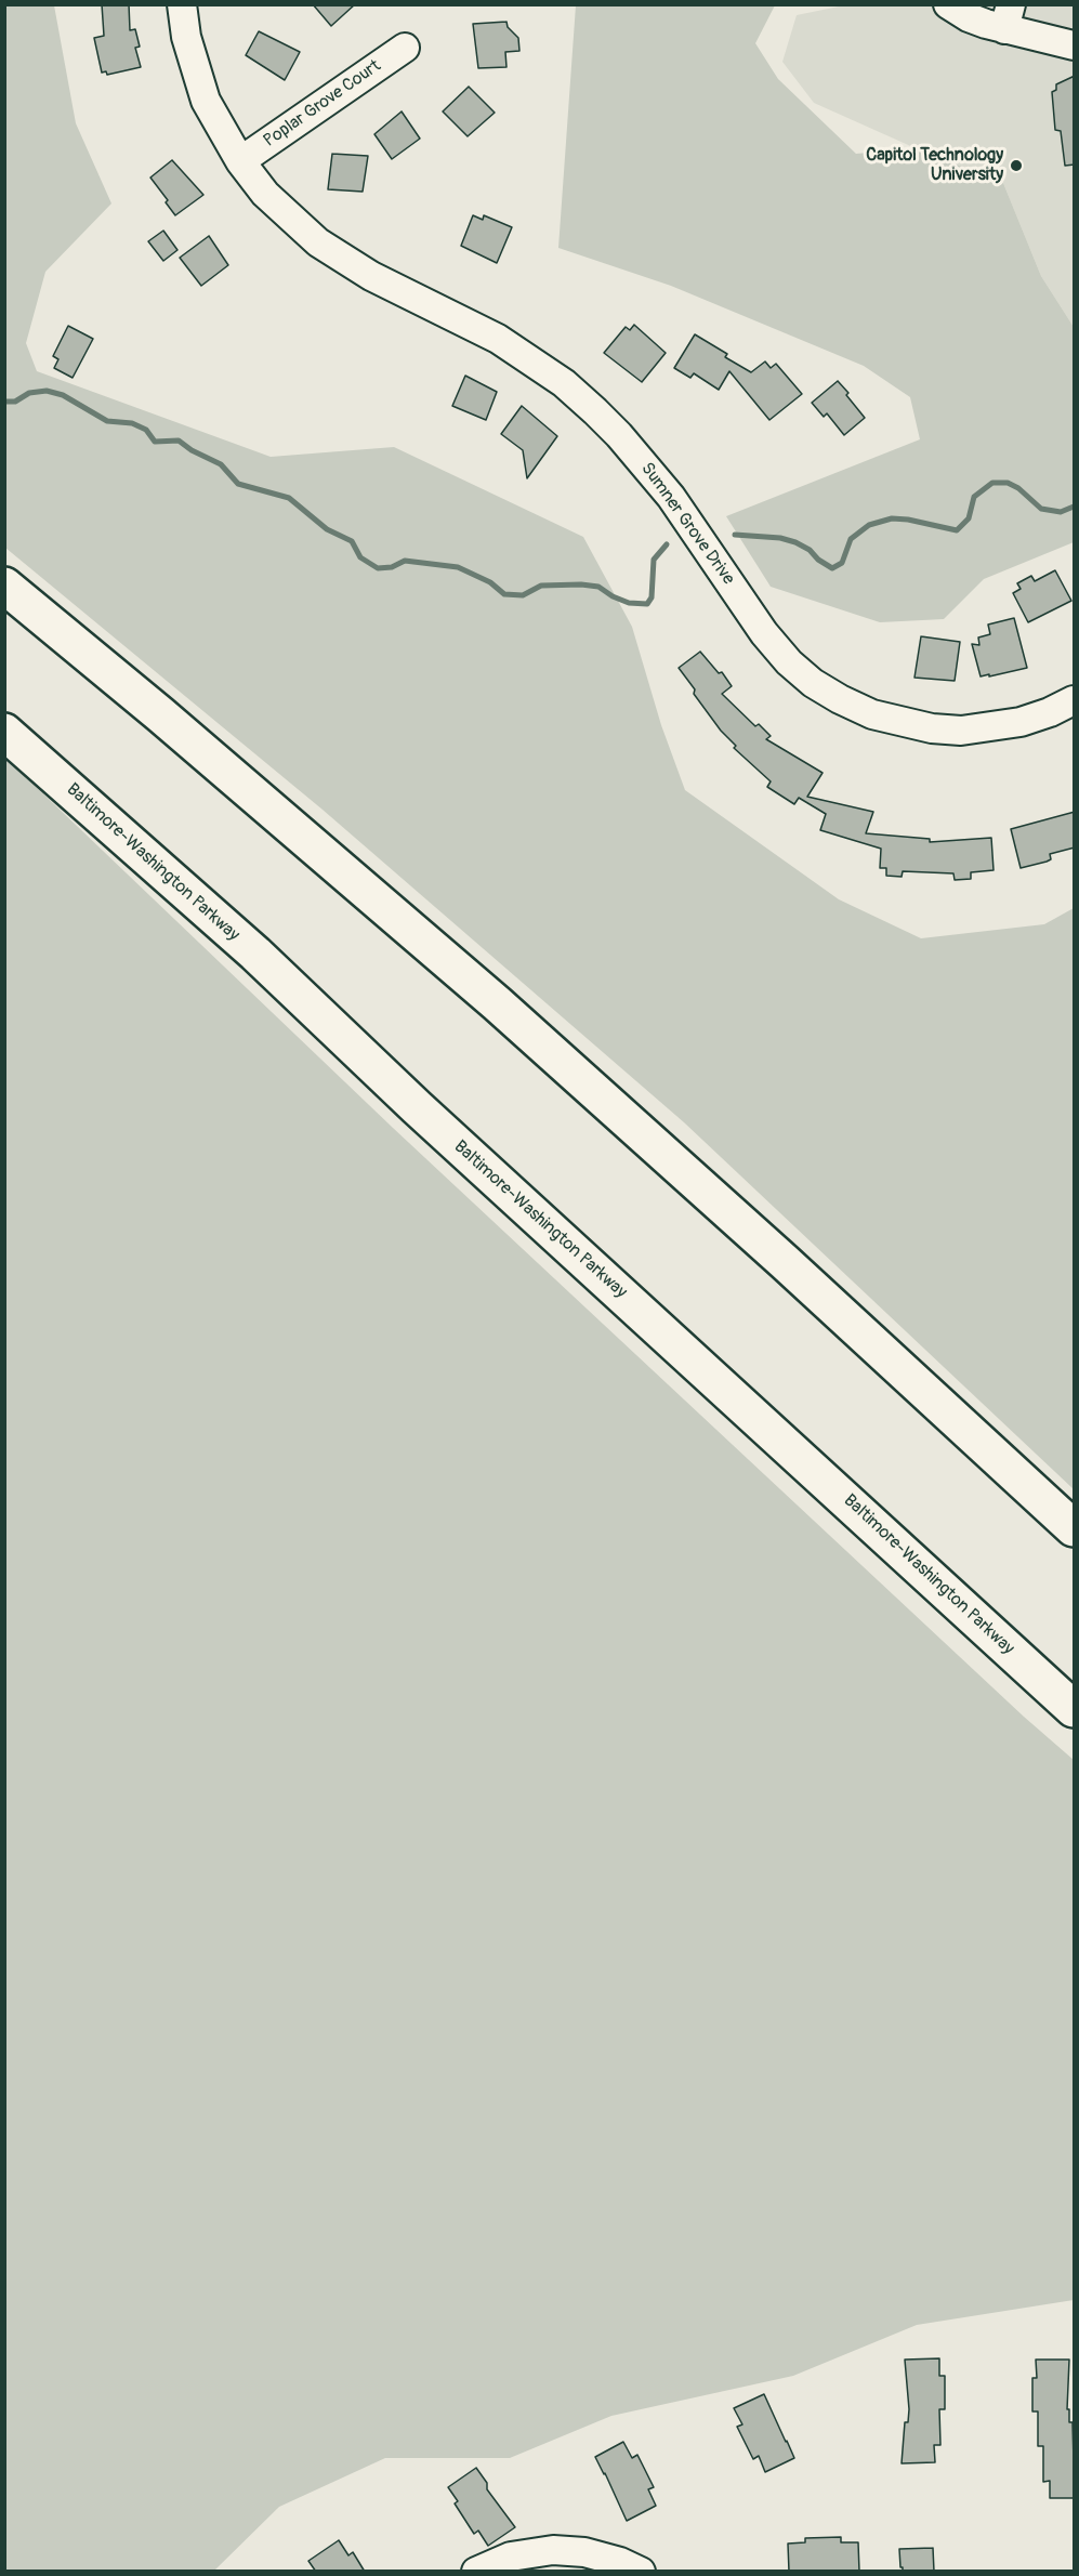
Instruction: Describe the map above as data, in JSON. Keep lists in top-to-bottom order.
{
  "streets": {
    "highway": ["Baltimore-Washington Parkway"],
    "street": ["Poplar Grove Court", "Sumner Grove Drive"]
  },
  "crossings": [
    ["Poplar Grove Court", "Sumner Grove Drive"]
  ],
  "places": ["Capitol Technology University"]
}
